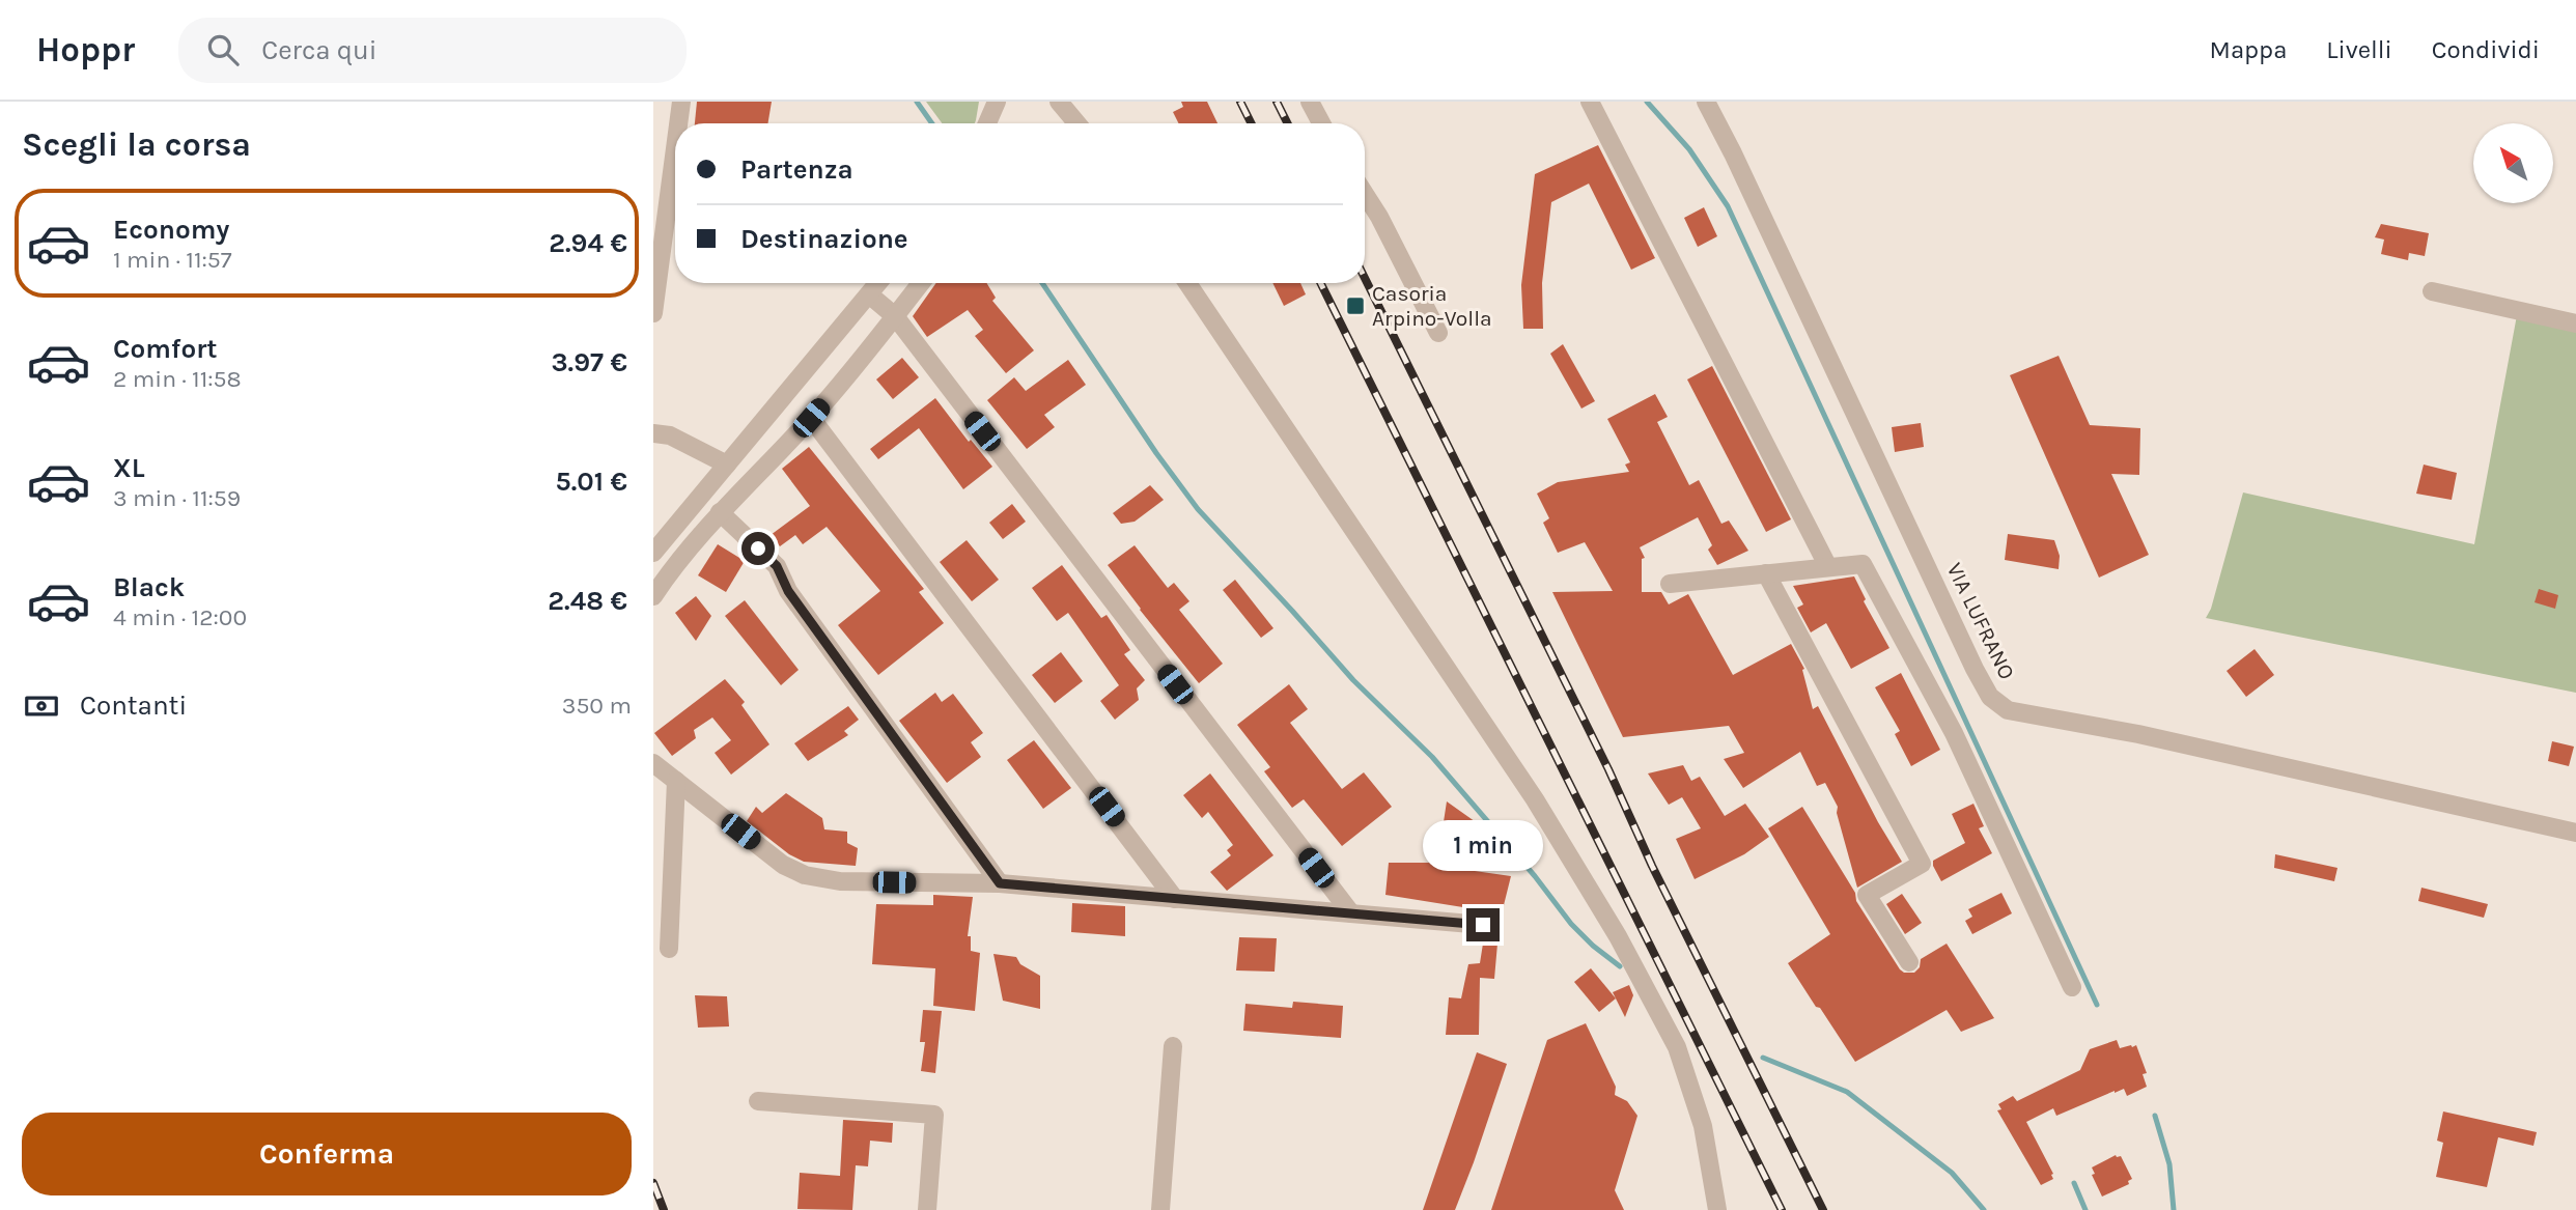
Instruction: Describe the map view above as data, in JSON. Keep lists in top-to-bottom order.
{
  "streets": {
    "street": ["VIA LUFRANO"]
  },
  "places": {
    "transit": ["Casoria Arpino-Volla"]
  },
  "north": "top left",
  "page": {
    "header": "Hoppr",
    "search": "Cerca qui",
    "nav": ["Mappa", "Livelli", "Condividi"],
    "heading": "Scegli la corsa",
    "banner": ["Partenza", "Destinazione"],
    "list": [
      {
        "name": "Economy",
        "note": "1 min · 11:57",
        "value": "2.94 €"
      },
      {
        "name": "Comfort",
        "note": "2 min · 11:58",
        "value": "3.97 €"
      },
      {
        "name": "XL",
        "note": "3 min · 11:59",
        "value": "5.01 €"
      },
      {
        "name": "Black",
        "note": "4 min · 12:00",
        "value": "2.48 €"
      }
    ],
    "pay": ["Contanti", "350 m"],
    "bubble": "1 min",
    "buttons": "Conferma"
  }
}
